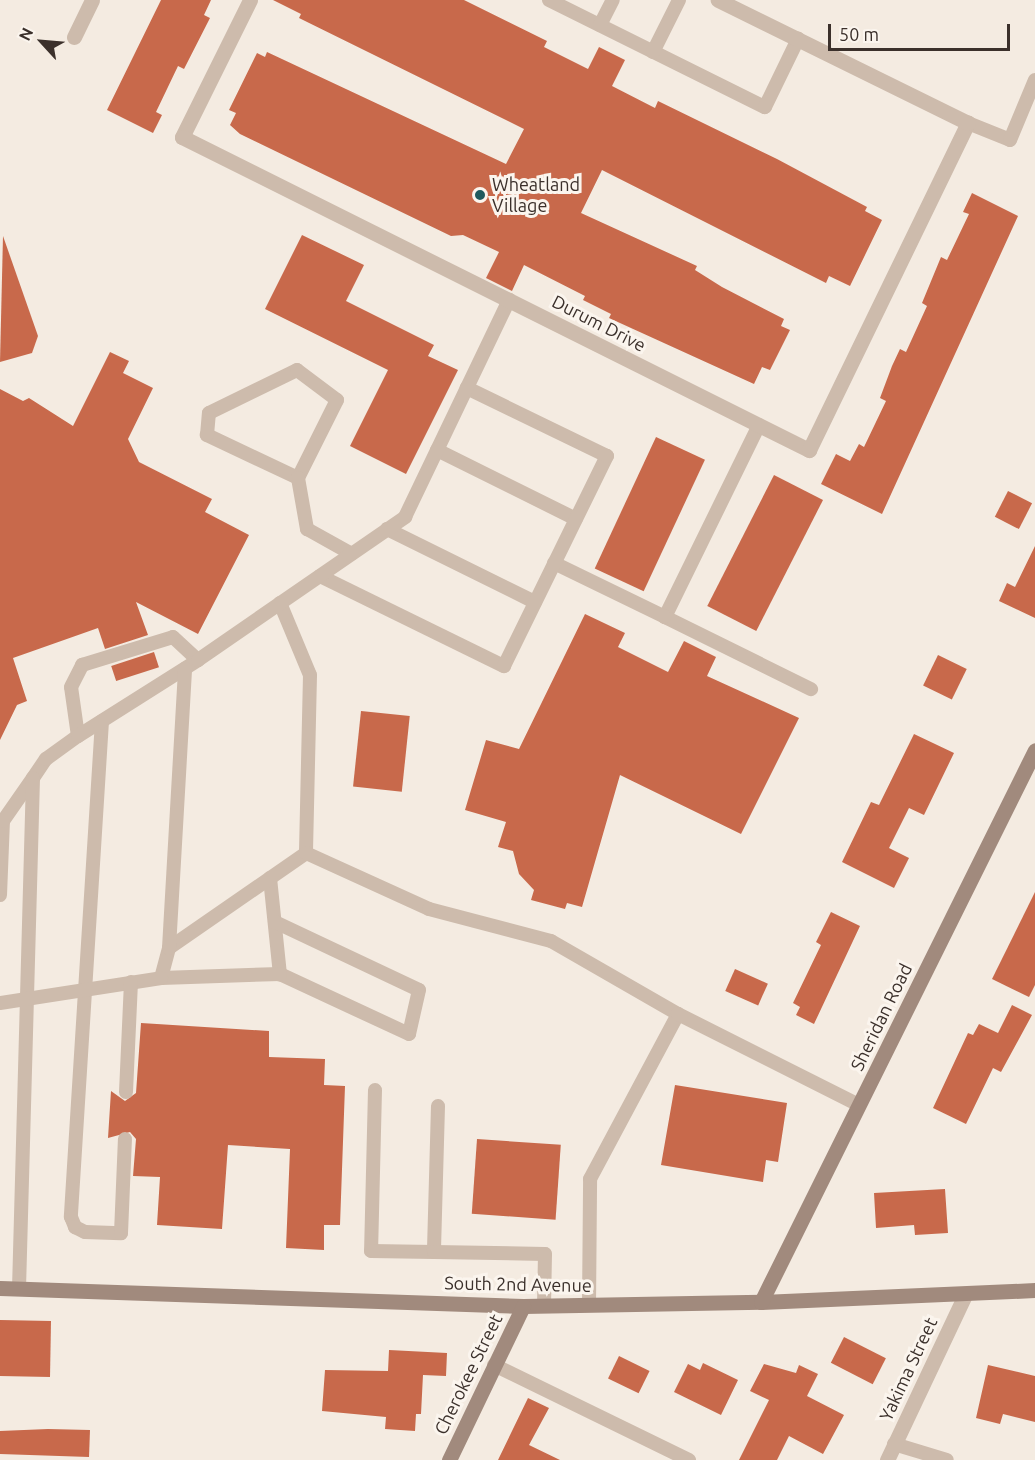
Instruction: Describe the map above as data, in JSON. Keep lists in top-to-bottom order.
{
  "streets": {
    "main road": ["Sheridan Road", "South 2nd Avenue", "Cherokee Street"],
    "street": ["Durum Drive", "Yakima Street"]
  },
  "crossings": [
    ["Sheridan Road", "South 2nd Avenue"],
    ["South 2nd Avenue", "Yakima Street"],
    ["South 2nd Avenue", "Cherokee Street"]
  ],
  "places": ["Wheatland Village"],
  "scale_bar": "50 m",
  "north": "top left"
}
